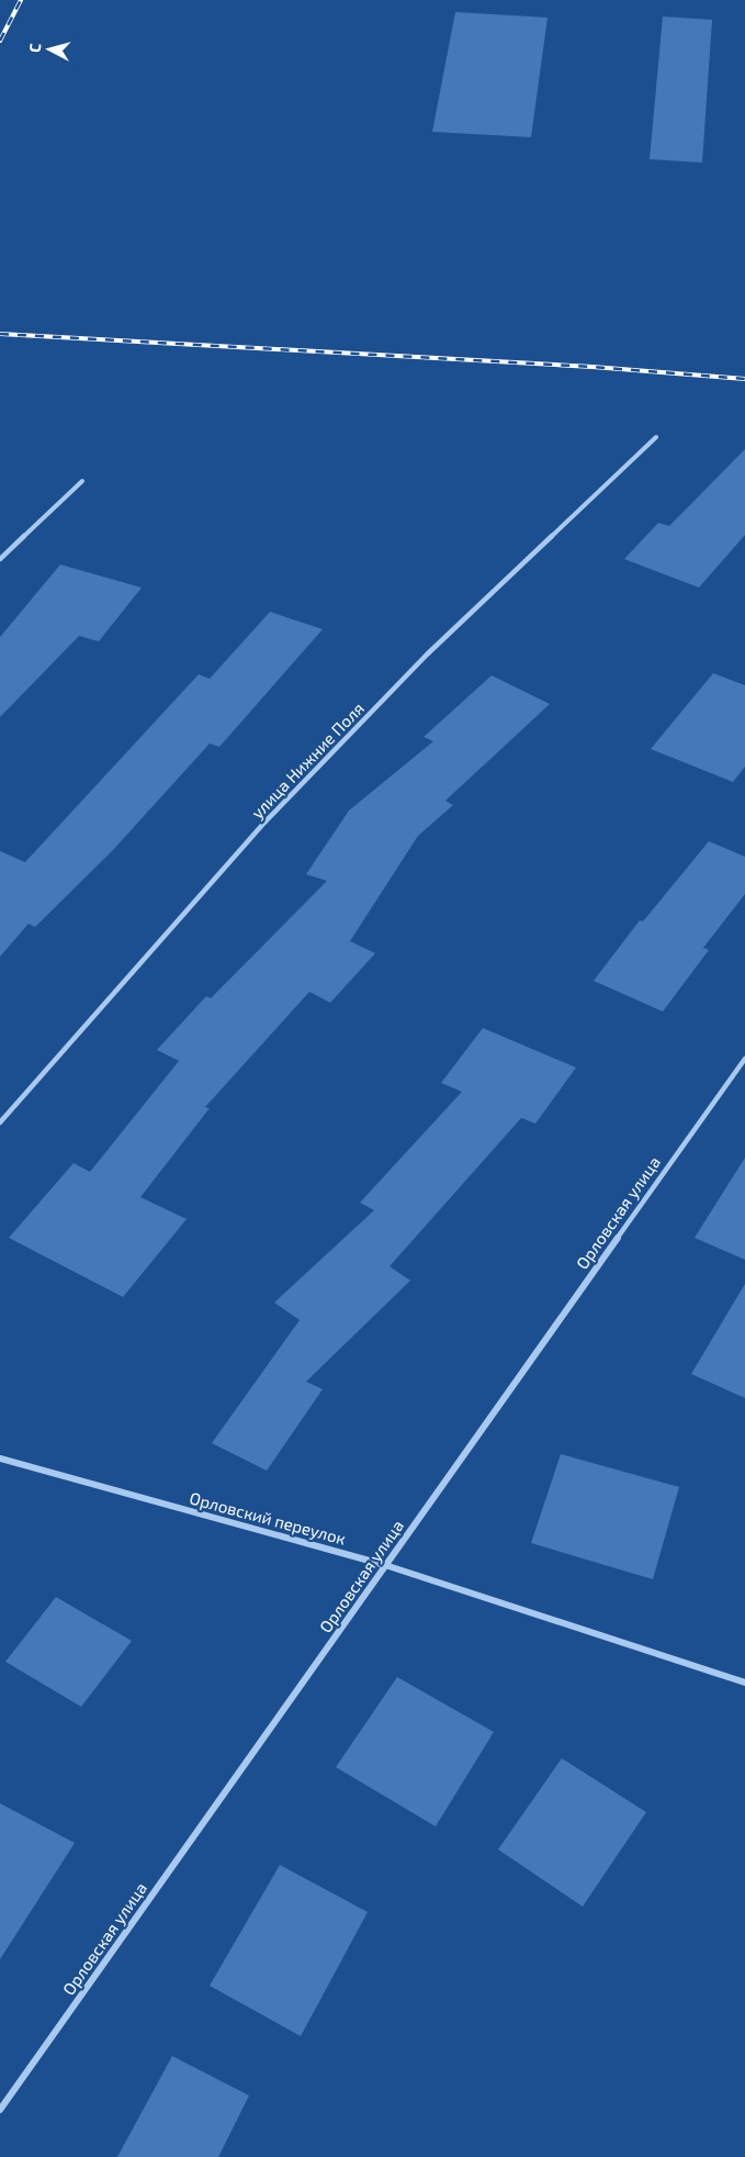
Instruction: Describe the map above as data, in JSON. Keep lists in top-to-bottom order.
{
  "streets": {
    "street": ["улица Нижние Поля", "Орловская улица", "Орловский переулок"]
  },
  "crossings": [
    ["Орловская улица", "Орловский переулок"]
  ],
  "north": "left"
}
